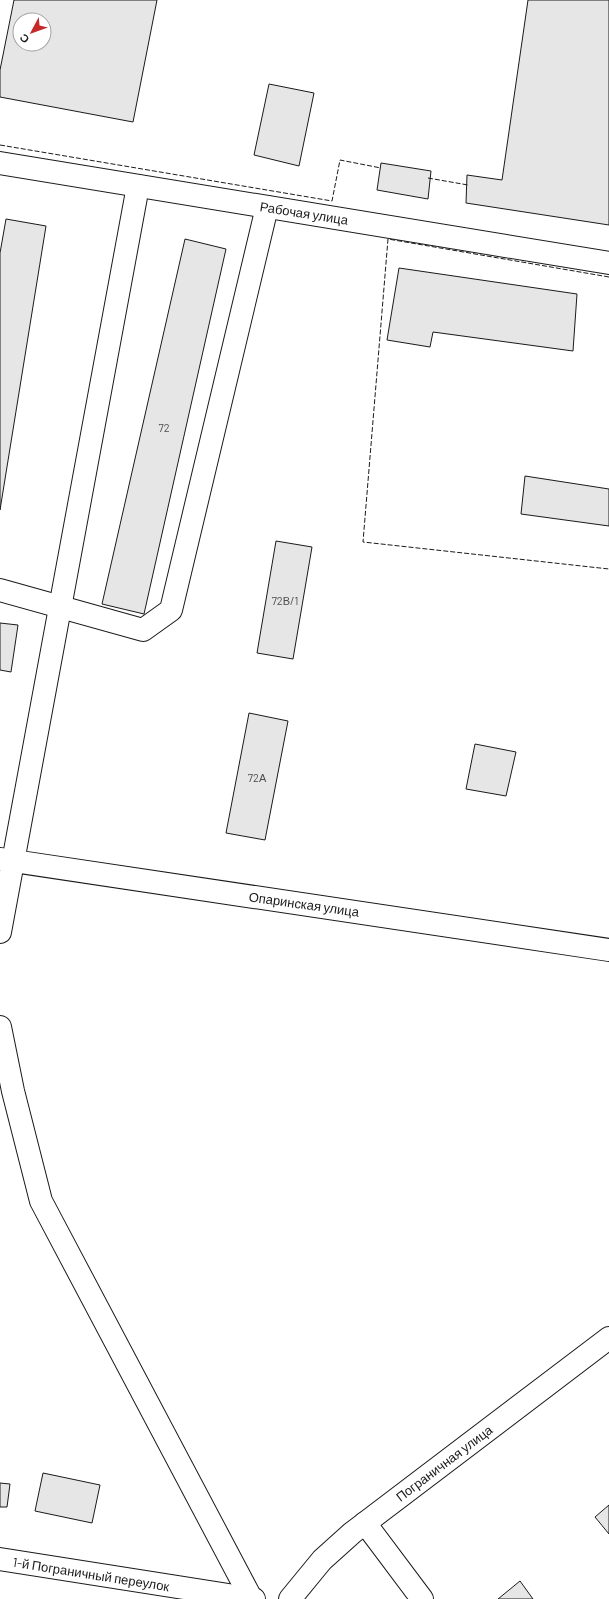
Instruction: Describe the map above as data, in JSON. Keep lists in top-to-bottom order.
{
  "streets": {
    "street": [
      "Рабочая улица",
      "Опаринская улица",
      "Пограничная улица",
      "1-й Пограничный переулок"
    ]
  },
  "house_numbers": ["72", "72В/1", "72А"],
  "north": "bottom left"
}
